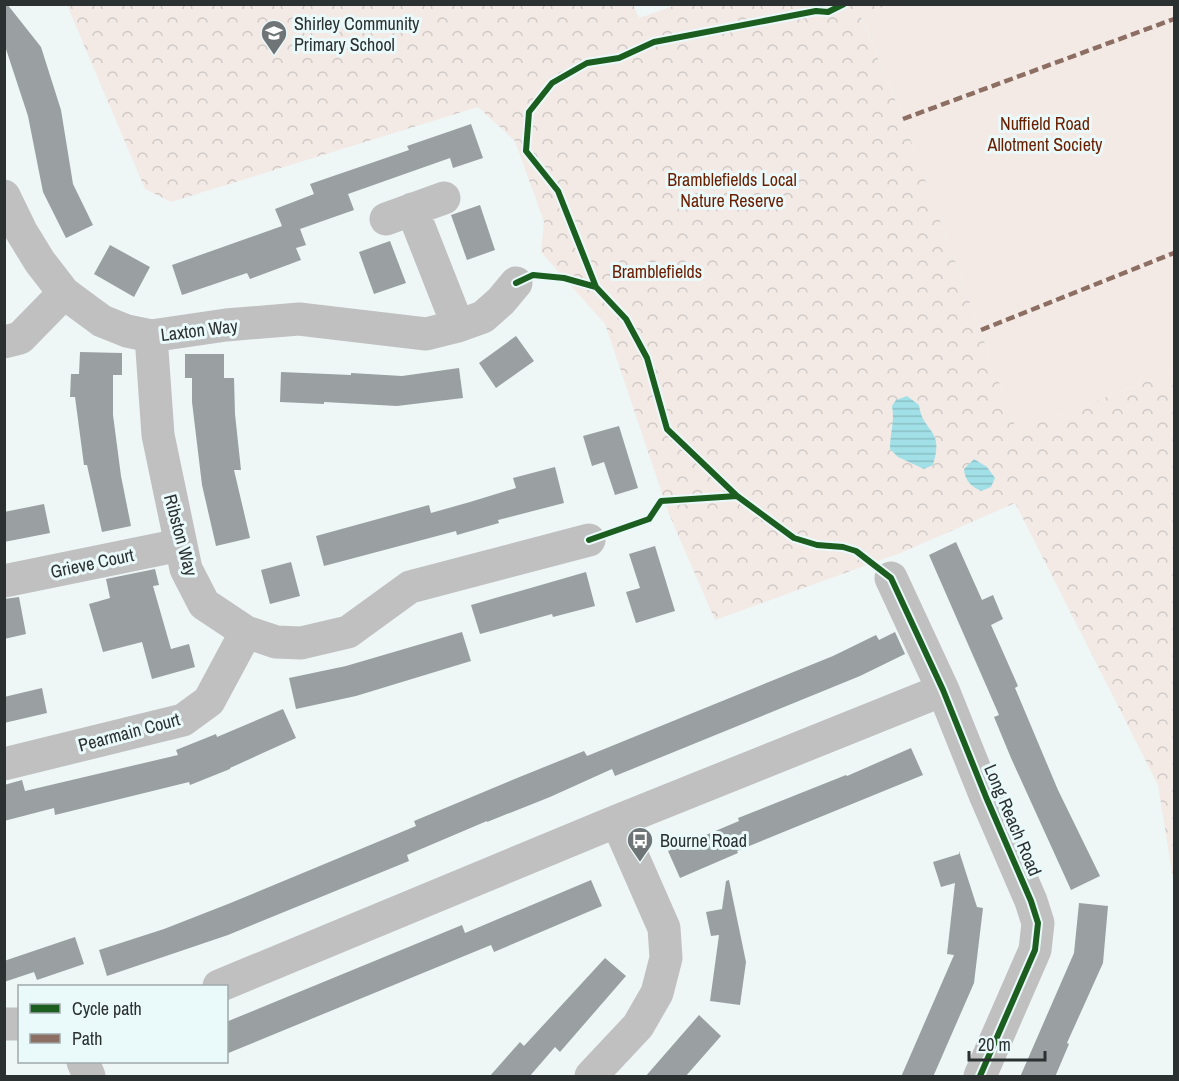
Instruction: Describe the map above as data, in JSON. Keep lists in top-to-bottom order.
{
  "streets": {
    "street": [
      "Laxton Way",
      "Ribston Way",
      "Grieve Court",
      "Pearmain Court",
      "Long Reach Road"
    ]
  },
  "crossings": [
    ["Laxton Way", "Ribston Way"],
    ["Ribston Way", "Grieve Court"],
    ["Ribston Way", "Pearmain Court"]
  ],
  "parks": ["Nuffield Road Allotment Society", "Bramblefields Local Nature Reserve", "Bramblefields"],
  "places": {
    "school or university": ["Shirley Community Primary School"],
    "bus stop": ["Bourne Road"]
  },
  "legend": ["Cycle path", "Path"],
  "scale_bar": "20 m"
}
